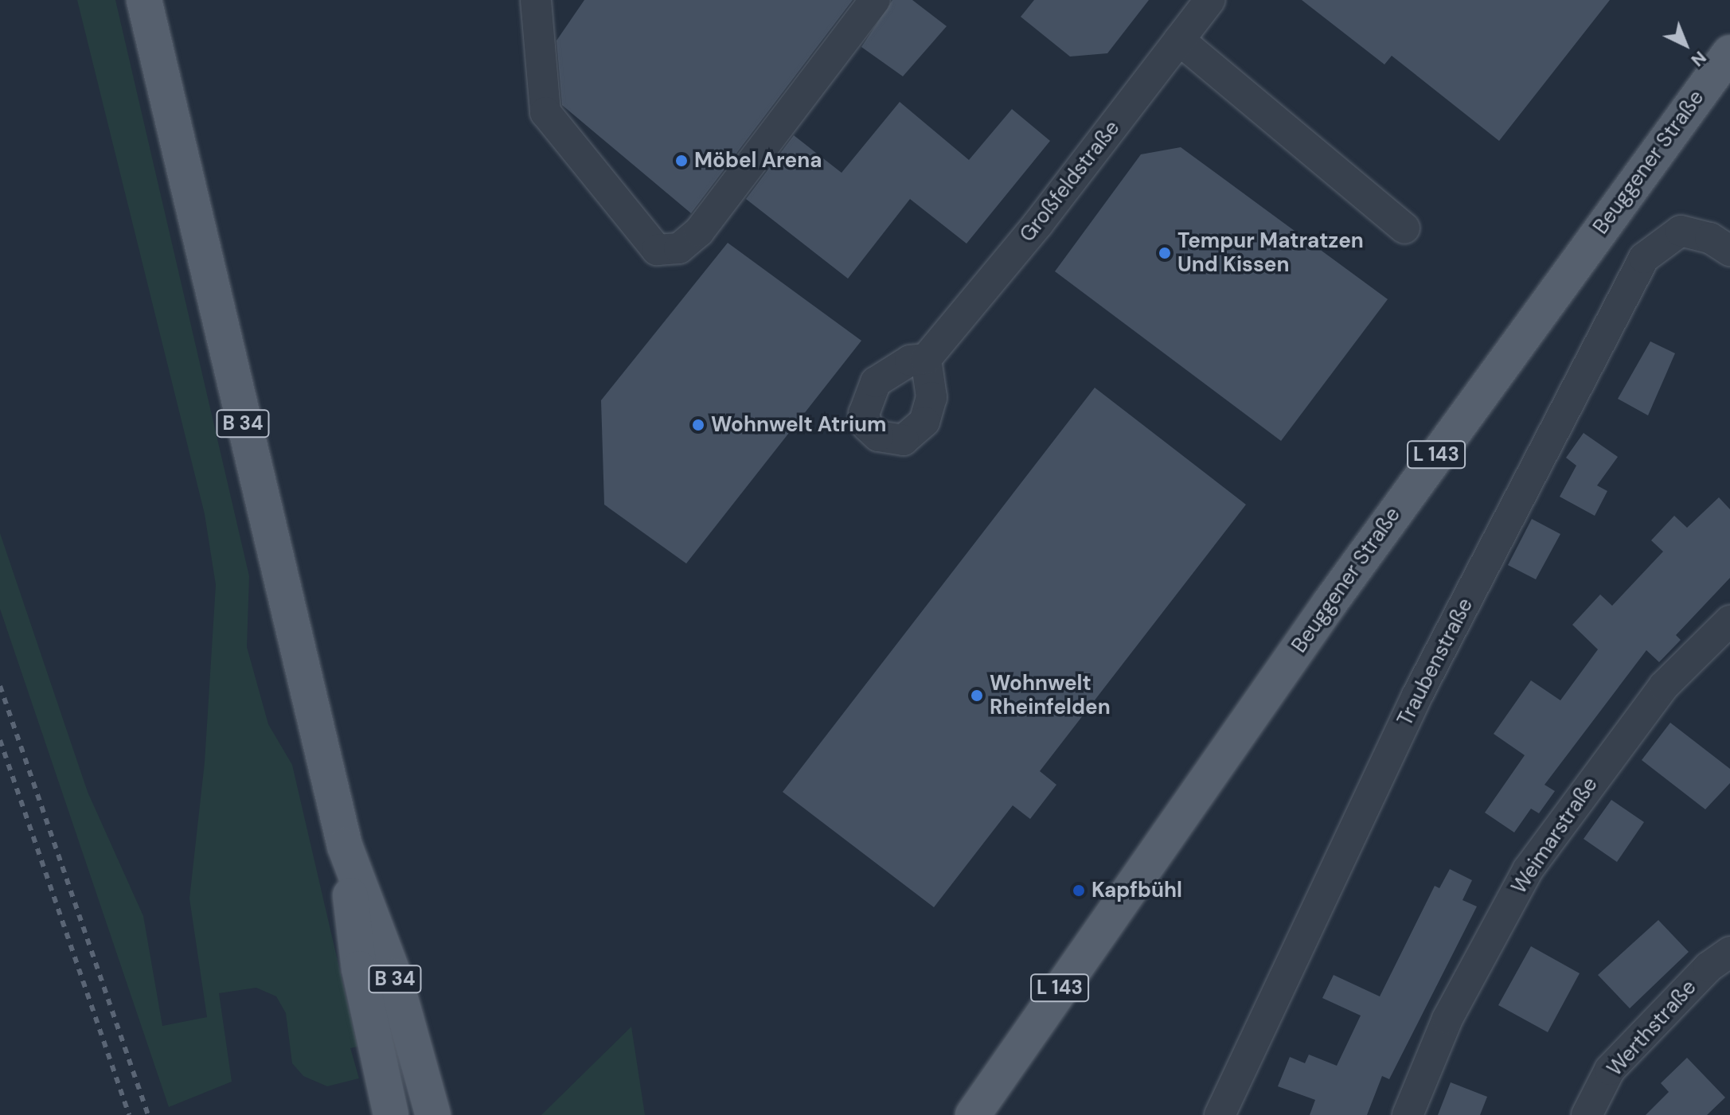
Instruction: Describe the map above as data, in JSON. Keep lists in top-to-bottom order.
{
  "streets": {
    "main road": ["Beuggener Straße", "B 34", "L 143"],
    "street": [
      "Großfeldstraße",
      "Traubenstraße",
      "Weimarstraße",
      "Werthstraße"
    ]
  },
  "places": [
    "Möbel Arena",
    "Tempur Matratzen Und Kissen",
    "Wohnwelt Atrium",
    "Wohnwelt Rheinfelden",
    "Kapfbühl"
  ],
  "north": "bottom right"
}
